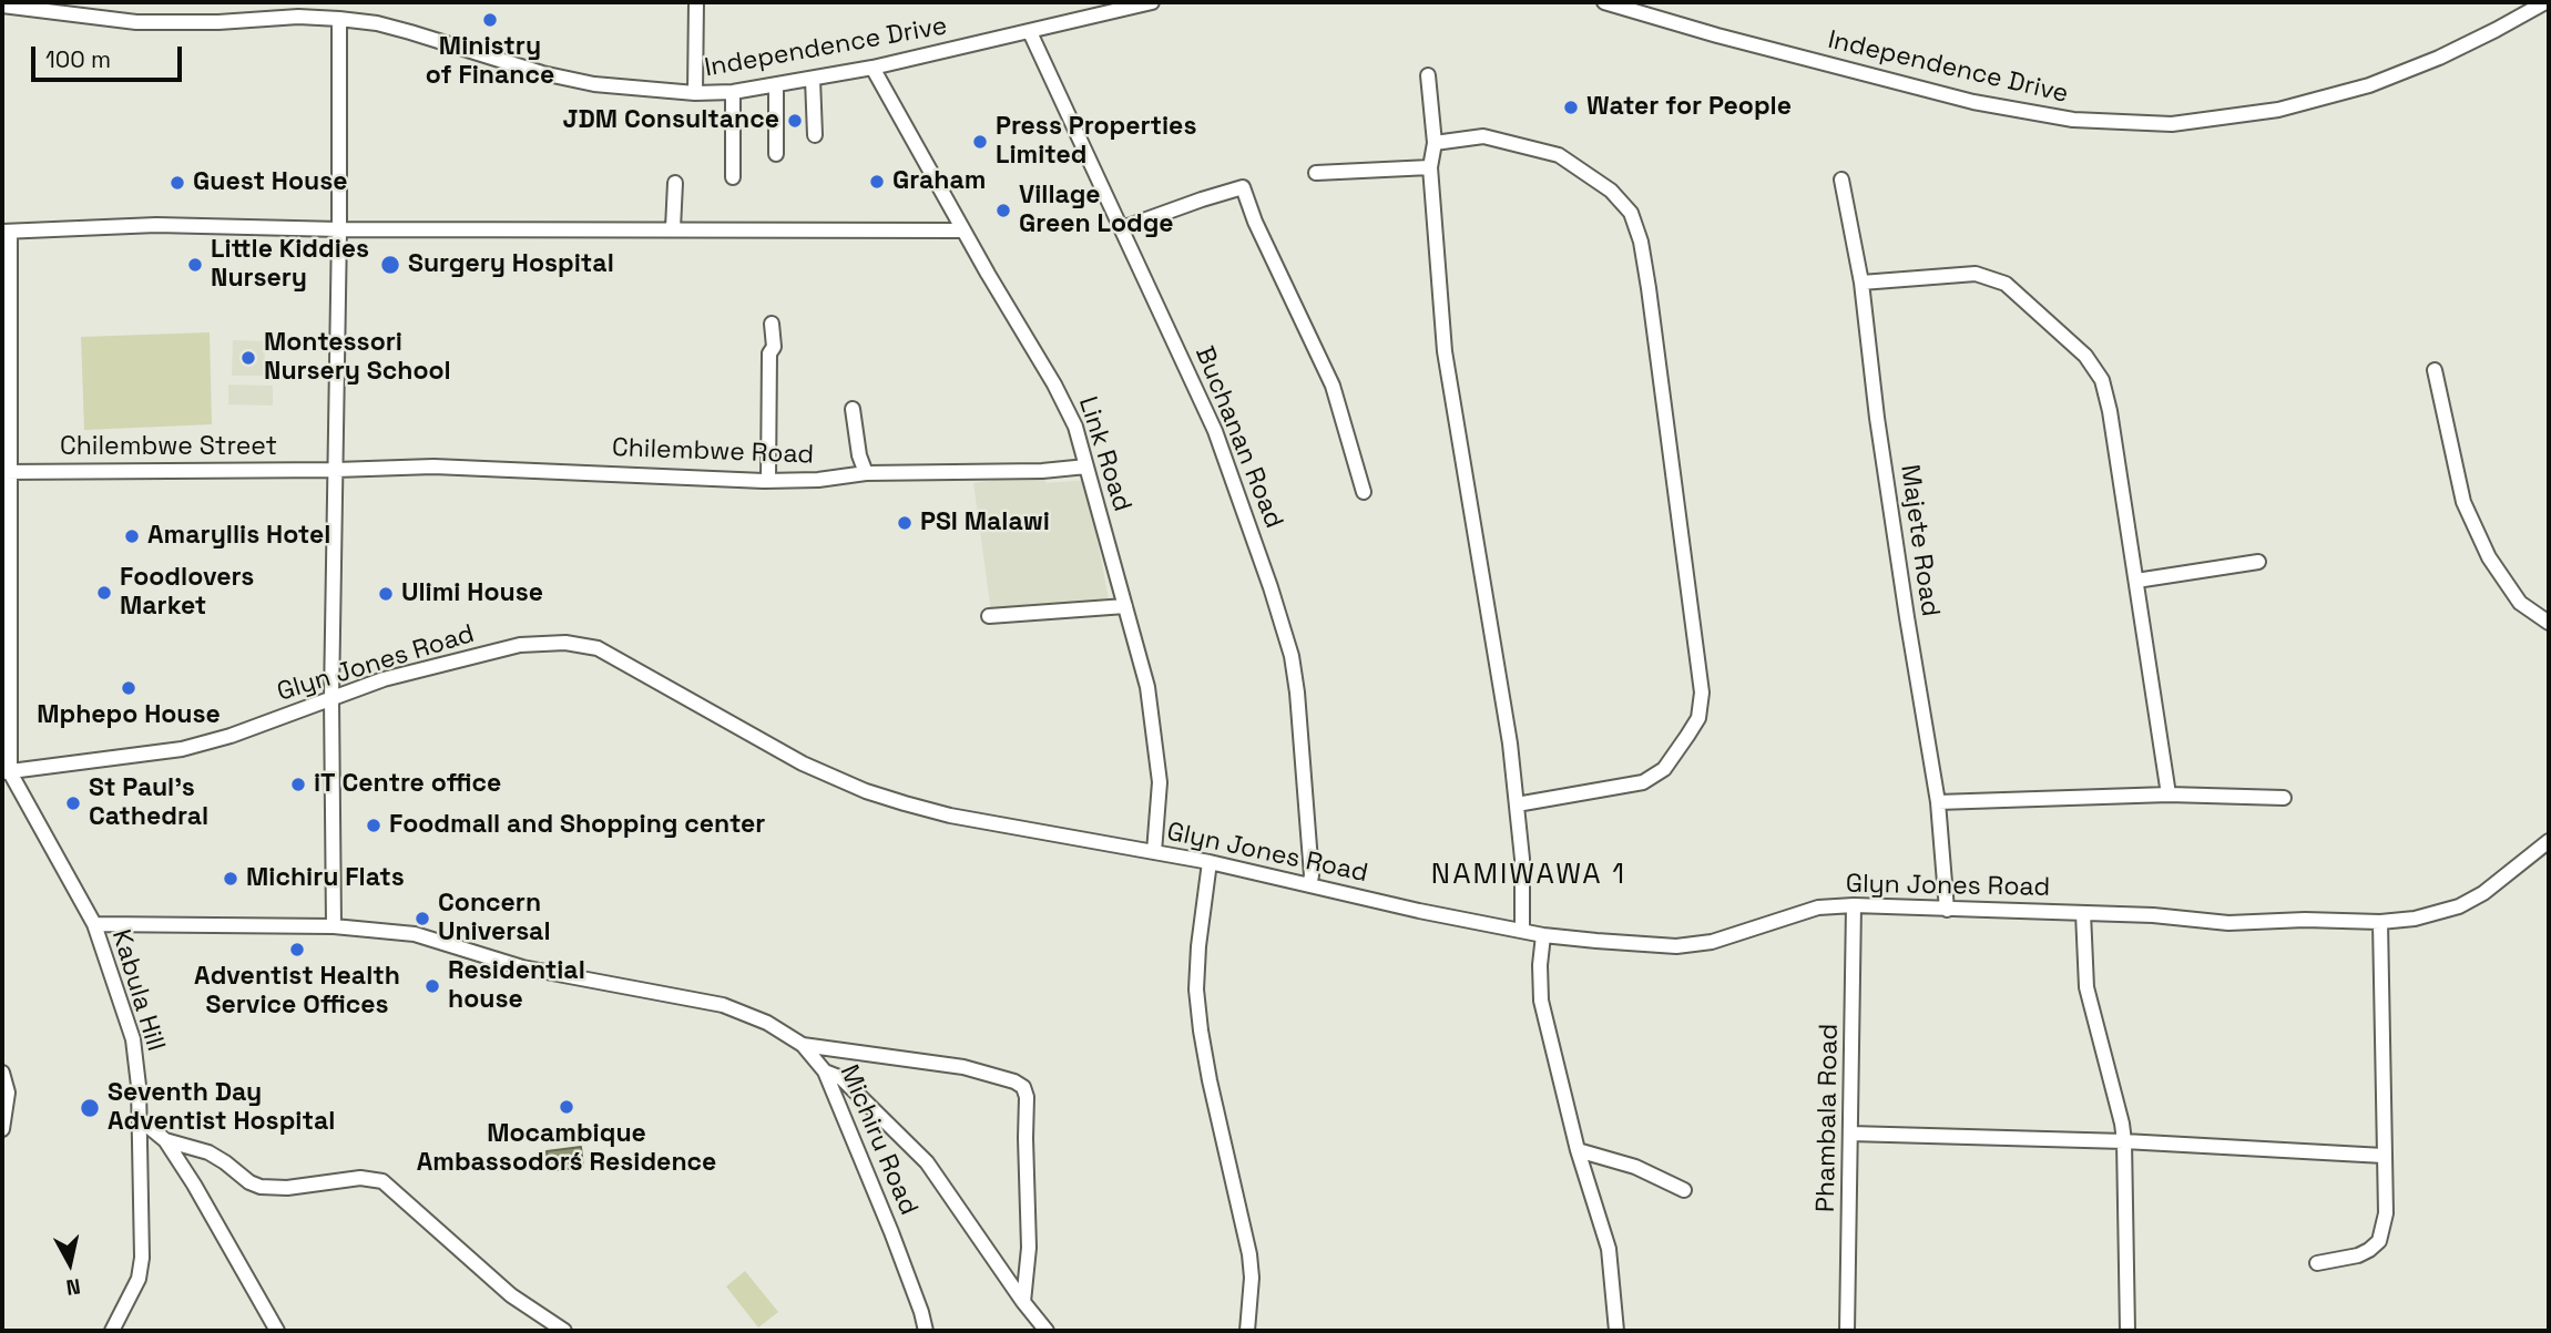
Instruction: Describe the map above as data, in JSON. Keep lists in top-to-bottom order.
{
  "streets": {
    "street": [
      "Independence Drive",
      "Buchanan Road",
      "Chilembwe Street",
      "Chilembwe Road",
      "Link Road",
      "Majete Road",
      "Glyn Jones Road",
      "Kabula Hill",
      "Phambala Road",
      "Michiru Road"
    ]
  },
  "crossings": [
    ["Independence Drive", "Buchanan Road"],
    ["Independence Drive", "Link Road"],
    ["Buchanan Road", "Glyn Jones Road"],
    ["Chilembwe Street", "Chilembwe Road"],
    ["Chilembwe Road", "Link Road"],
    ["Link Road", "Glyn Jones Road"],
    ["Majete Road", "Glyn Jones Road"],
    ["Glyn Jones Road", "Kabula Hill"],
    ["Glyn Jones Road", "Phambala Road"],
    ["Kabula Hill", "Michiru Road"]
  ],
  "districts": ["NAMIWAWA 1"],
  "places": [
    "Ministry of Finance",
    "Water for People",
    "JDM Consultance",
    "Press Properties Limited",
    "Graham",
    "Guest House",
    "Village Green Lodge",
    "Little Kiddies Nursery",
    "Surgery Hospital",
    "Montessori Nursery School",
    "PSI Malawi",
    "Amaryllis Hotel",
    "Foodlovers Market",
    "Ulimi House",
    "Mphepo House",
    "iT Centre office",
    "St Paul's Cathedral",
    "Foodmall and Shopping center",
    "Michiru Flats",
    "Concern Universal",
    "Adventist Health Service Offices",
    "Residential house",
    "Mocambique Ambassodorś Residence",
    "Seventh Day Adventist Hospital"
  ],
  "scale_bar": "100 m",
  "north": "bottom"
}
